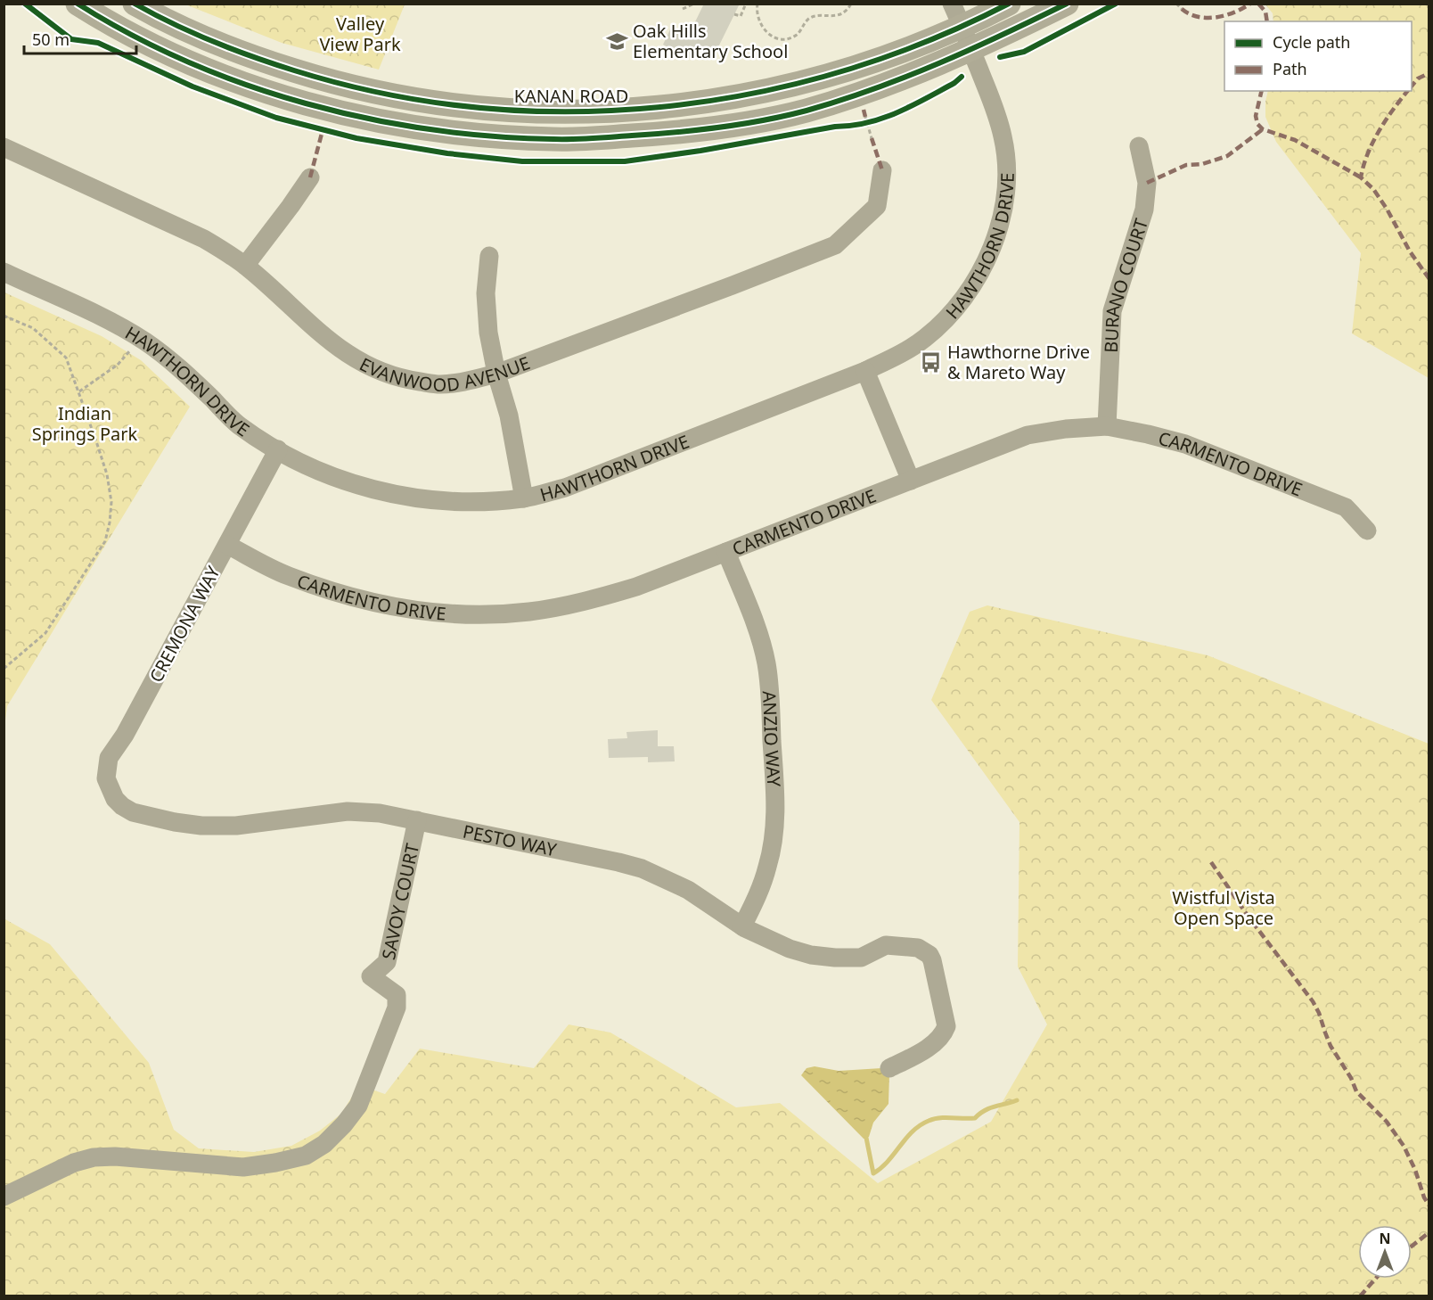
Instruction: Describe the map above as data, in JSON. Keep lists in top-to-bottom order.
{
  "streets": {
    "main road": ["KANAN ROAD"],
    "street": [
      "HAWTHORN DRIVE",
      "BURANO COURT",
      "EVANWOOD AVENUE",
      "CARMENTO DRIVE",
      "CREMONA WAY",
      "ANZIO WAY",
      "PESTO WAY",
      "SAVOY COURT"
    ]
  },
  "crossings": [
    ["KANAN ROAD", "HAWTHORN DRIVE"],
    ["HAWTHORN DRIVE", "CREMONA WAY"],
    ["BURANO COURT", "CARMENTO DRIVE"],
    ["CARMENTO DRIVE", "CREMONA WAY"],
    ["CARMENTO DRIVE", "ANZIO WAY"],
    ["CREMONA WAY", "PESTO WAY"],
    ["ANZIO WAY", "PESTO WAY"],
    ["PESTO WAY", "SAVOY COURT"]
  ],
  "parks": ["Valley View Park", "Indian Springs Park", "Wistful Vista Open Space"],
  "places": {
    "school or university": ["Oak Hills Elementary School"],
    "bus stop": ["Hawthorne Drive & Mareto Way"]
  },
  "legend": ["Cycle path", "Path"],
  "scale_bar": "50 m",
  "north": "top"
}
